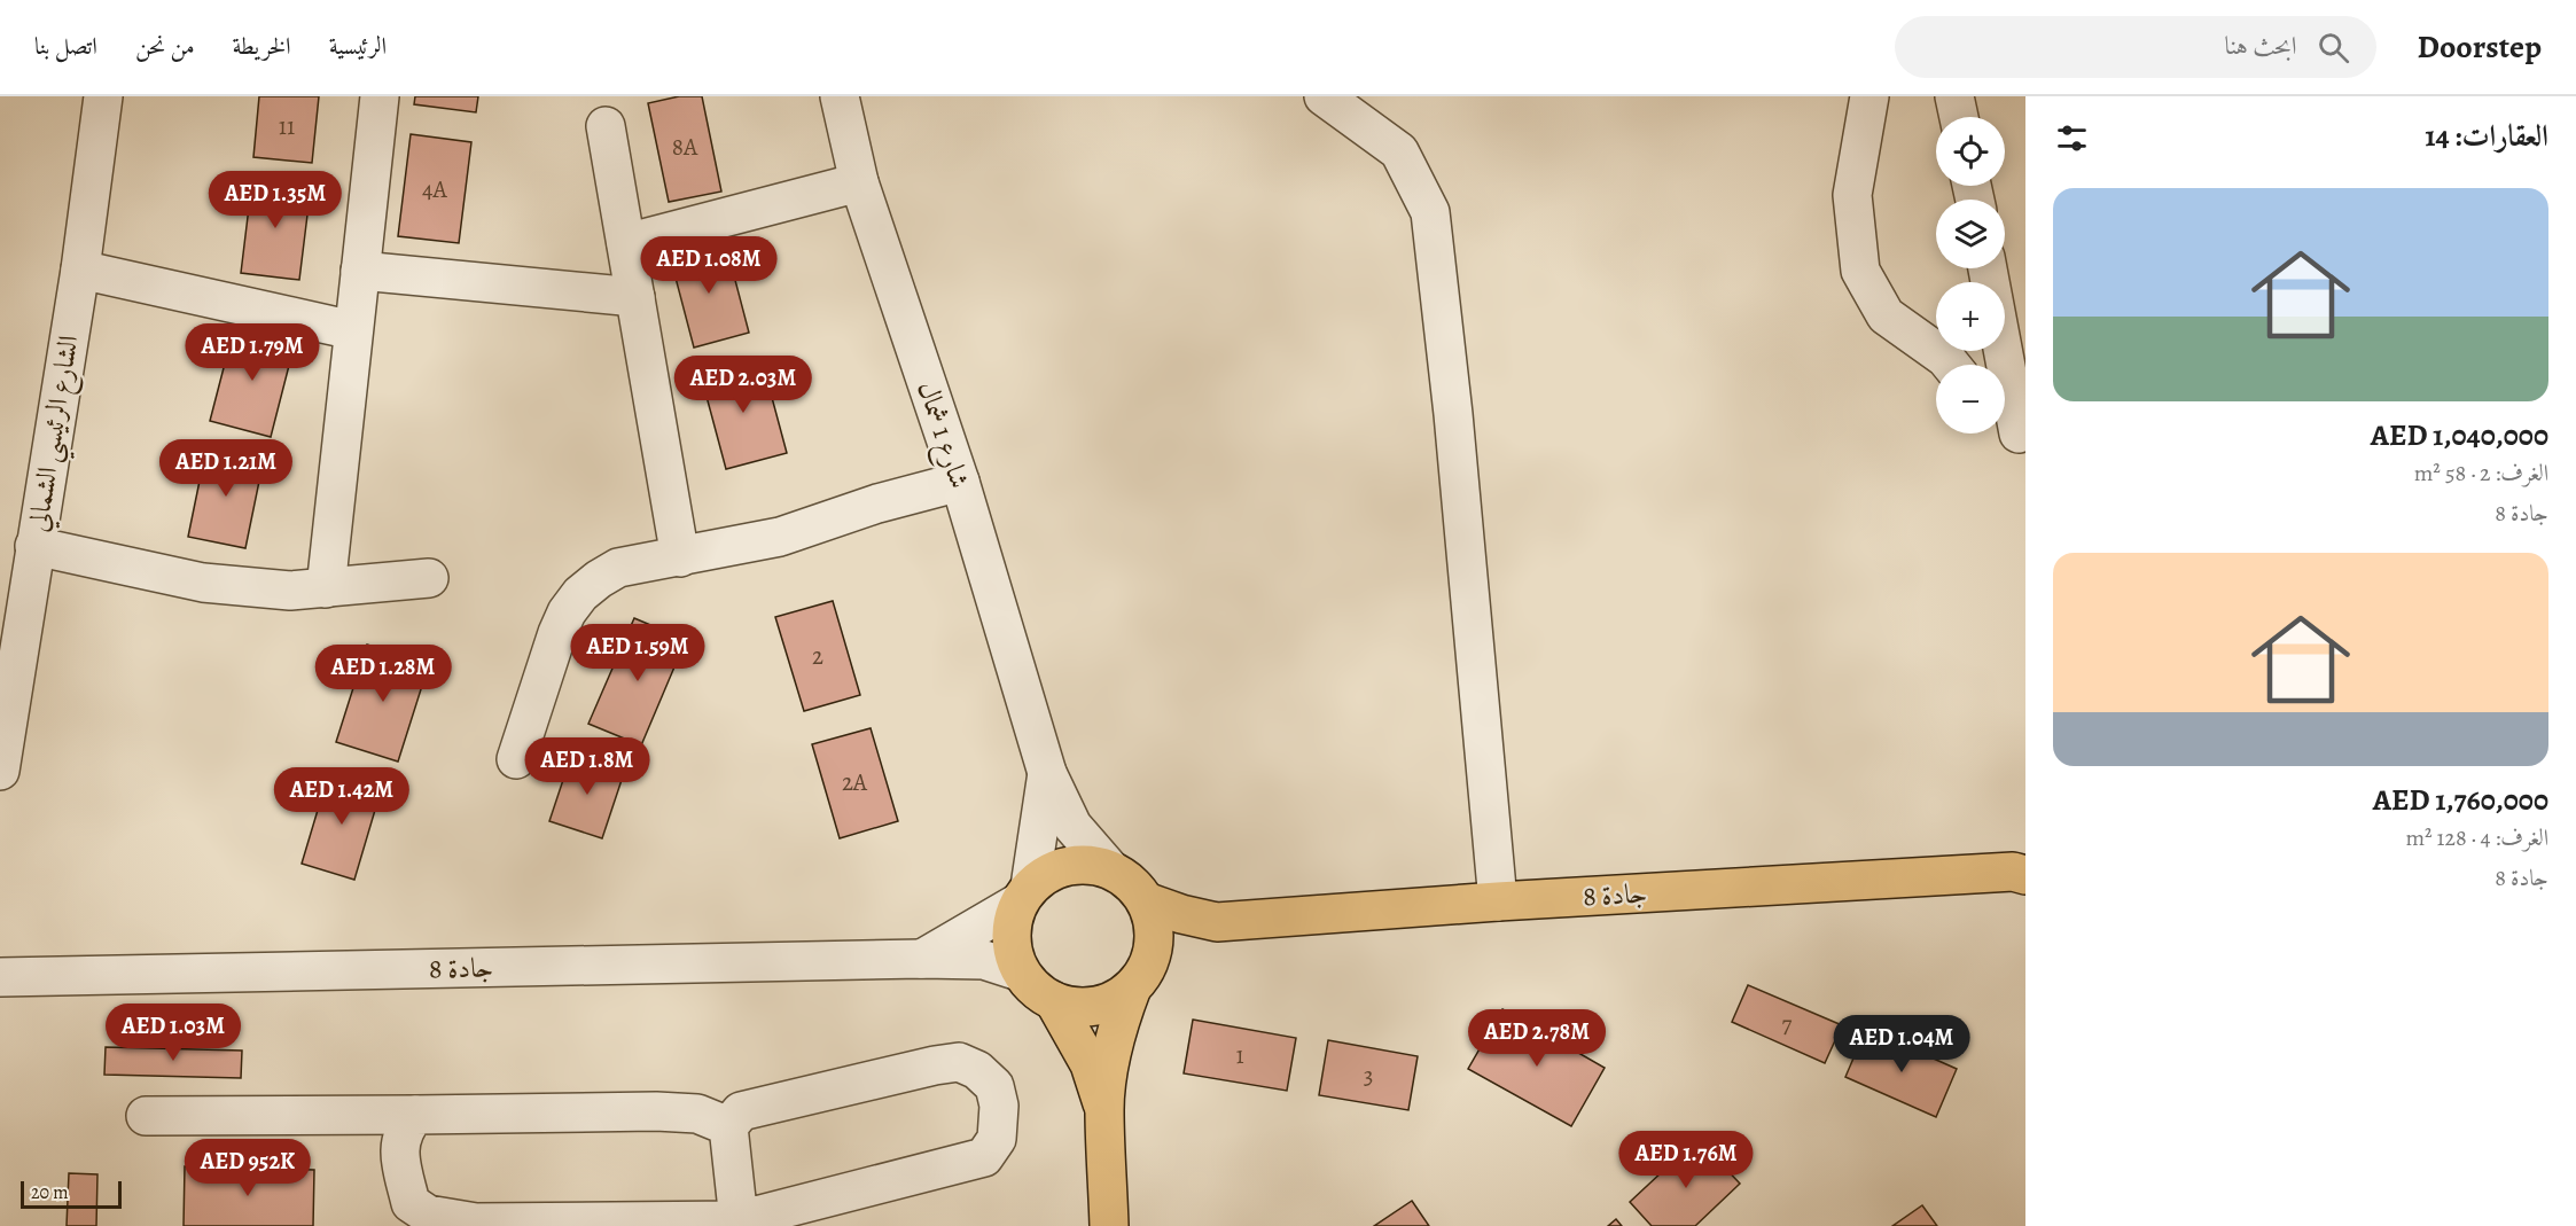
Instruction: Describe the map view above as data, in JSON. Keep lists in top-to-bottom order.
{
  "streets": {
    "main road": ["جادة 8"],
    "street": ["الشارع الرئيسي الشمالي", "شارع 1 شمال"]
  },
  "crossings": [
    ["شارع 1 شمال", "جادة 8"]
  ],
  "house_numbers": [
    "11",
    "8A",
    "4A",
    "2",
    "2A",
    "7",
    "1",
    "3"
  ],
  "scale_bar": "20 m",
  "page": {
    "header": "Doorstep",
    "search": "ابحث هنا",
    "nav": [
      "الرئيسية",
      "الخريطة",
      "من نحن",
      "اتصل بنا"
    ],
    "heading": "العقارات: 14",
    "map_buttons": ["+", "−"],
    "price": [
      "AED 1.35M",
      "AED 1.08M",
      "AED 1.79M",
      "AED 2.03M",
      "AED 1.21M",
      "AED 1.59M",
      "AED 1.28M",
      "AED 1.8M",
      "AED 1.42M",
      "AED 1.03M",
      "AED 2.78M",
      "AED 1.04M",
      "AED 1.76M",
      "AED 952K"
    ],
    "list": [
      {
        "name": "AED 1,040,000",
        "note": "الغرف: 2 · 58 m² · جادة 8"
      },
      {
        "name": "AED 1,760,000",
        "note": "الغرف: 4 · 128 m² · جادة 8"
      }
    ],
    "scale": "20 m"
  }
}
